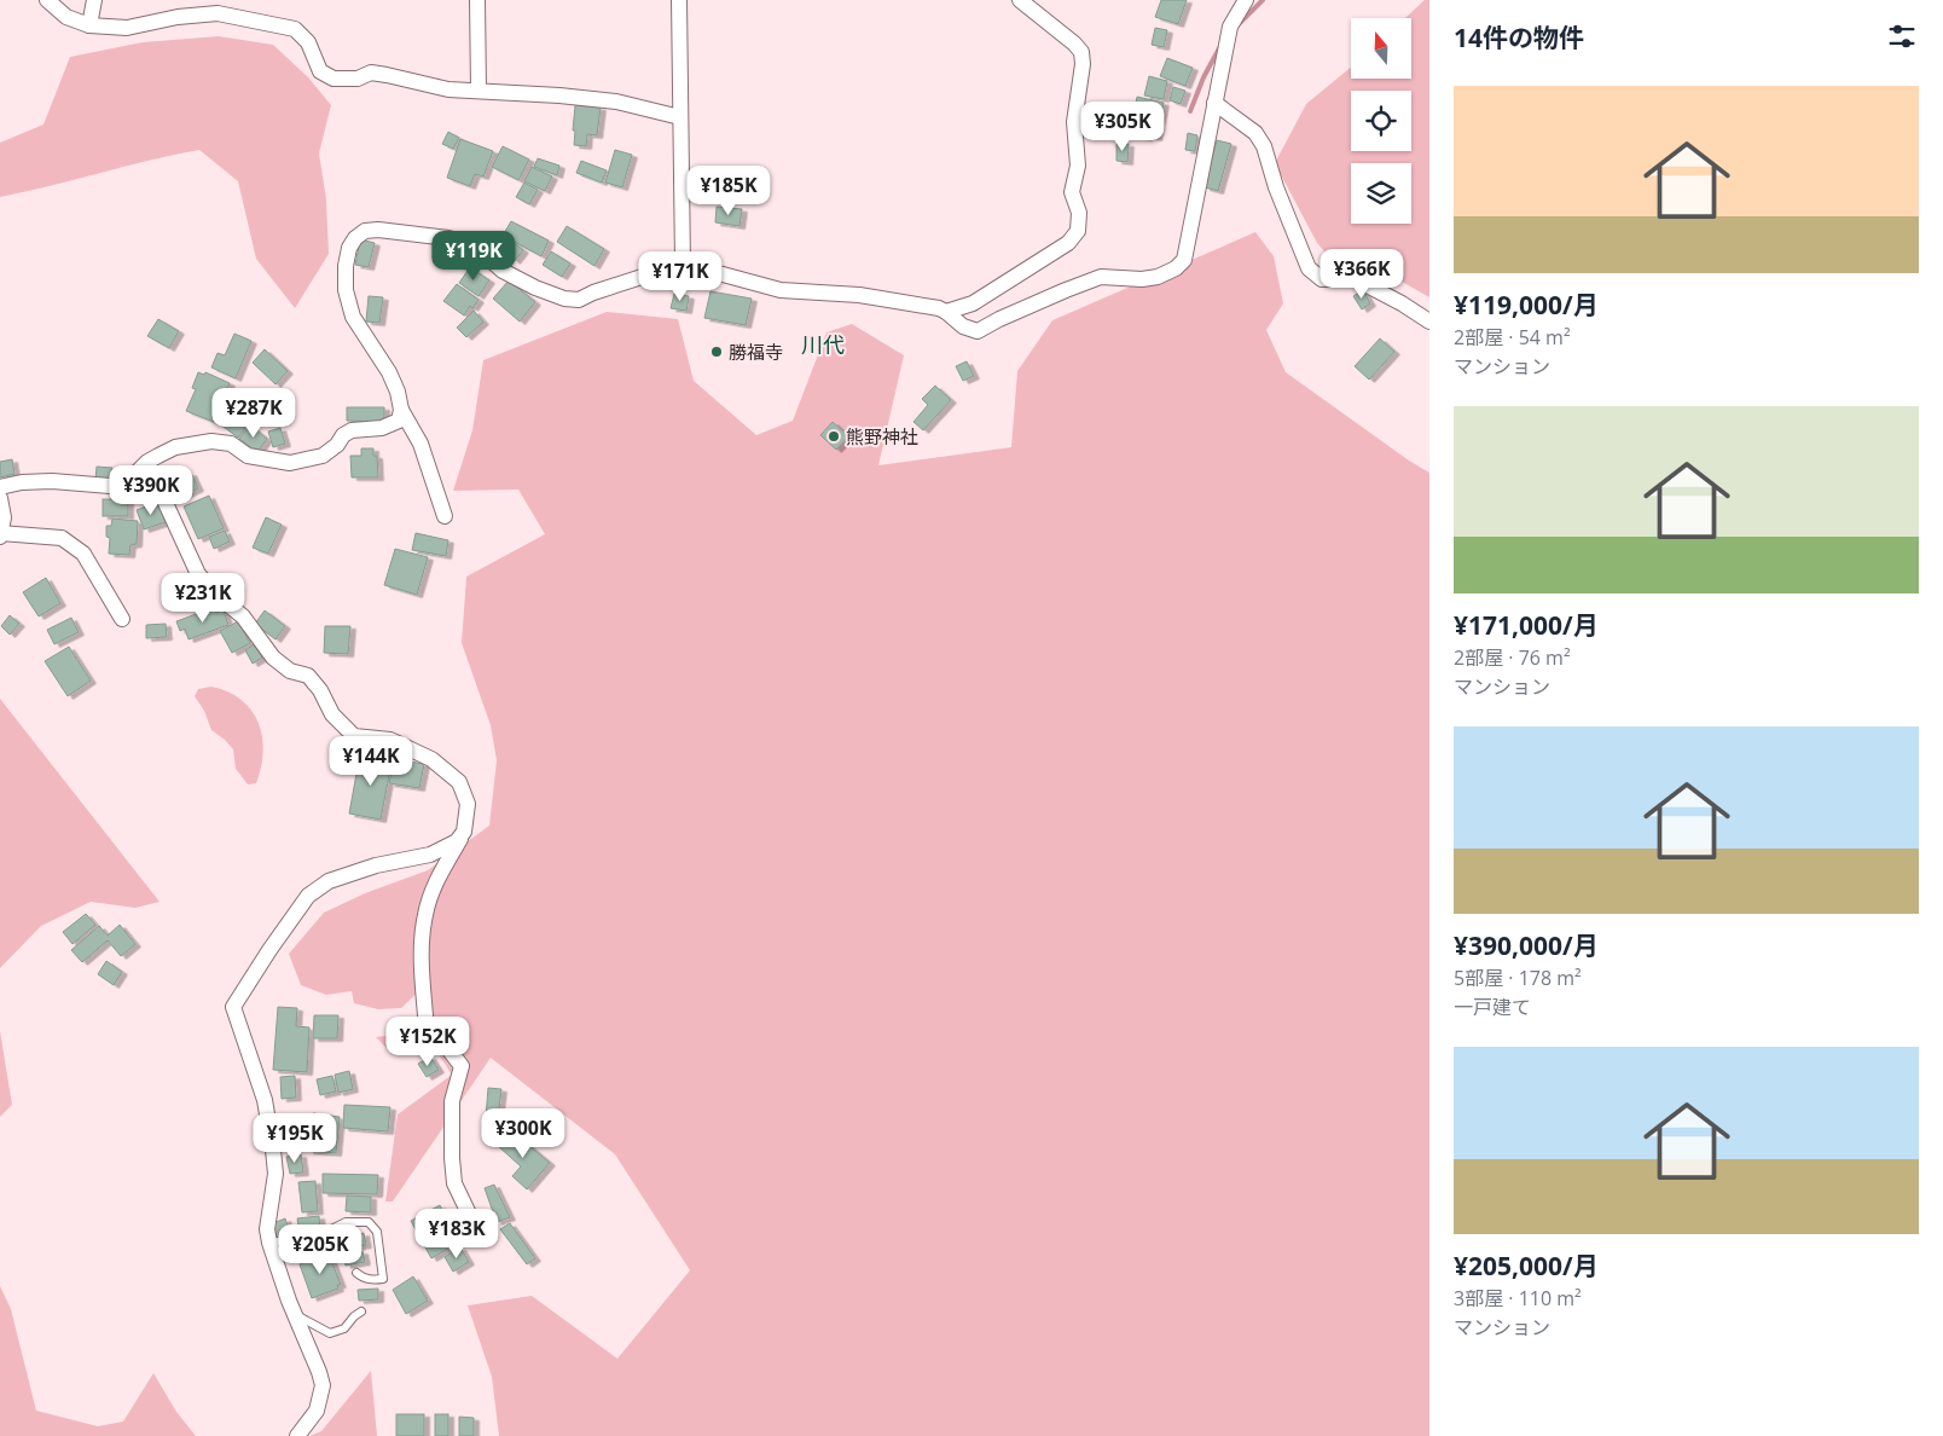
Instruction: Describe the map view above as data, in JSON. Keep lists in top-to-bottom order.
{
  "districts": ["川代"],
  "places": ["勝福寺", "熊野神社"],
  "north": "top",
  "page": {
    "heading": "14件の物件",
    "list": [
      {
        "name": "¥119,000/月",
        "note": "2部屋 · 54 m² · マンション"
      },
      {
        "name": "¥171,000/月",
        "note": "2部屋 · 76 m² · マンション"
      },
      {
        "name": "¥390,000/月",
        "note": "5部屋 · 178 m² · 一戸建て"
      },
      {
        "name": "¥205,000/月",
        "note": "3部屋 · 110 m² · マンション"
      }
    ],
    "price": [
      "¥305K",
      "¥185K",
      "¥119K",
      "¥366K",
      "¥171K",
      "¥287K",
      "¥390K",
      "¥231K",
      "¥144K",
      "¥152K",
      "¥300K",
      "¥195K",
      "¥183K",
      "¥205K"
    ]
  }
}
